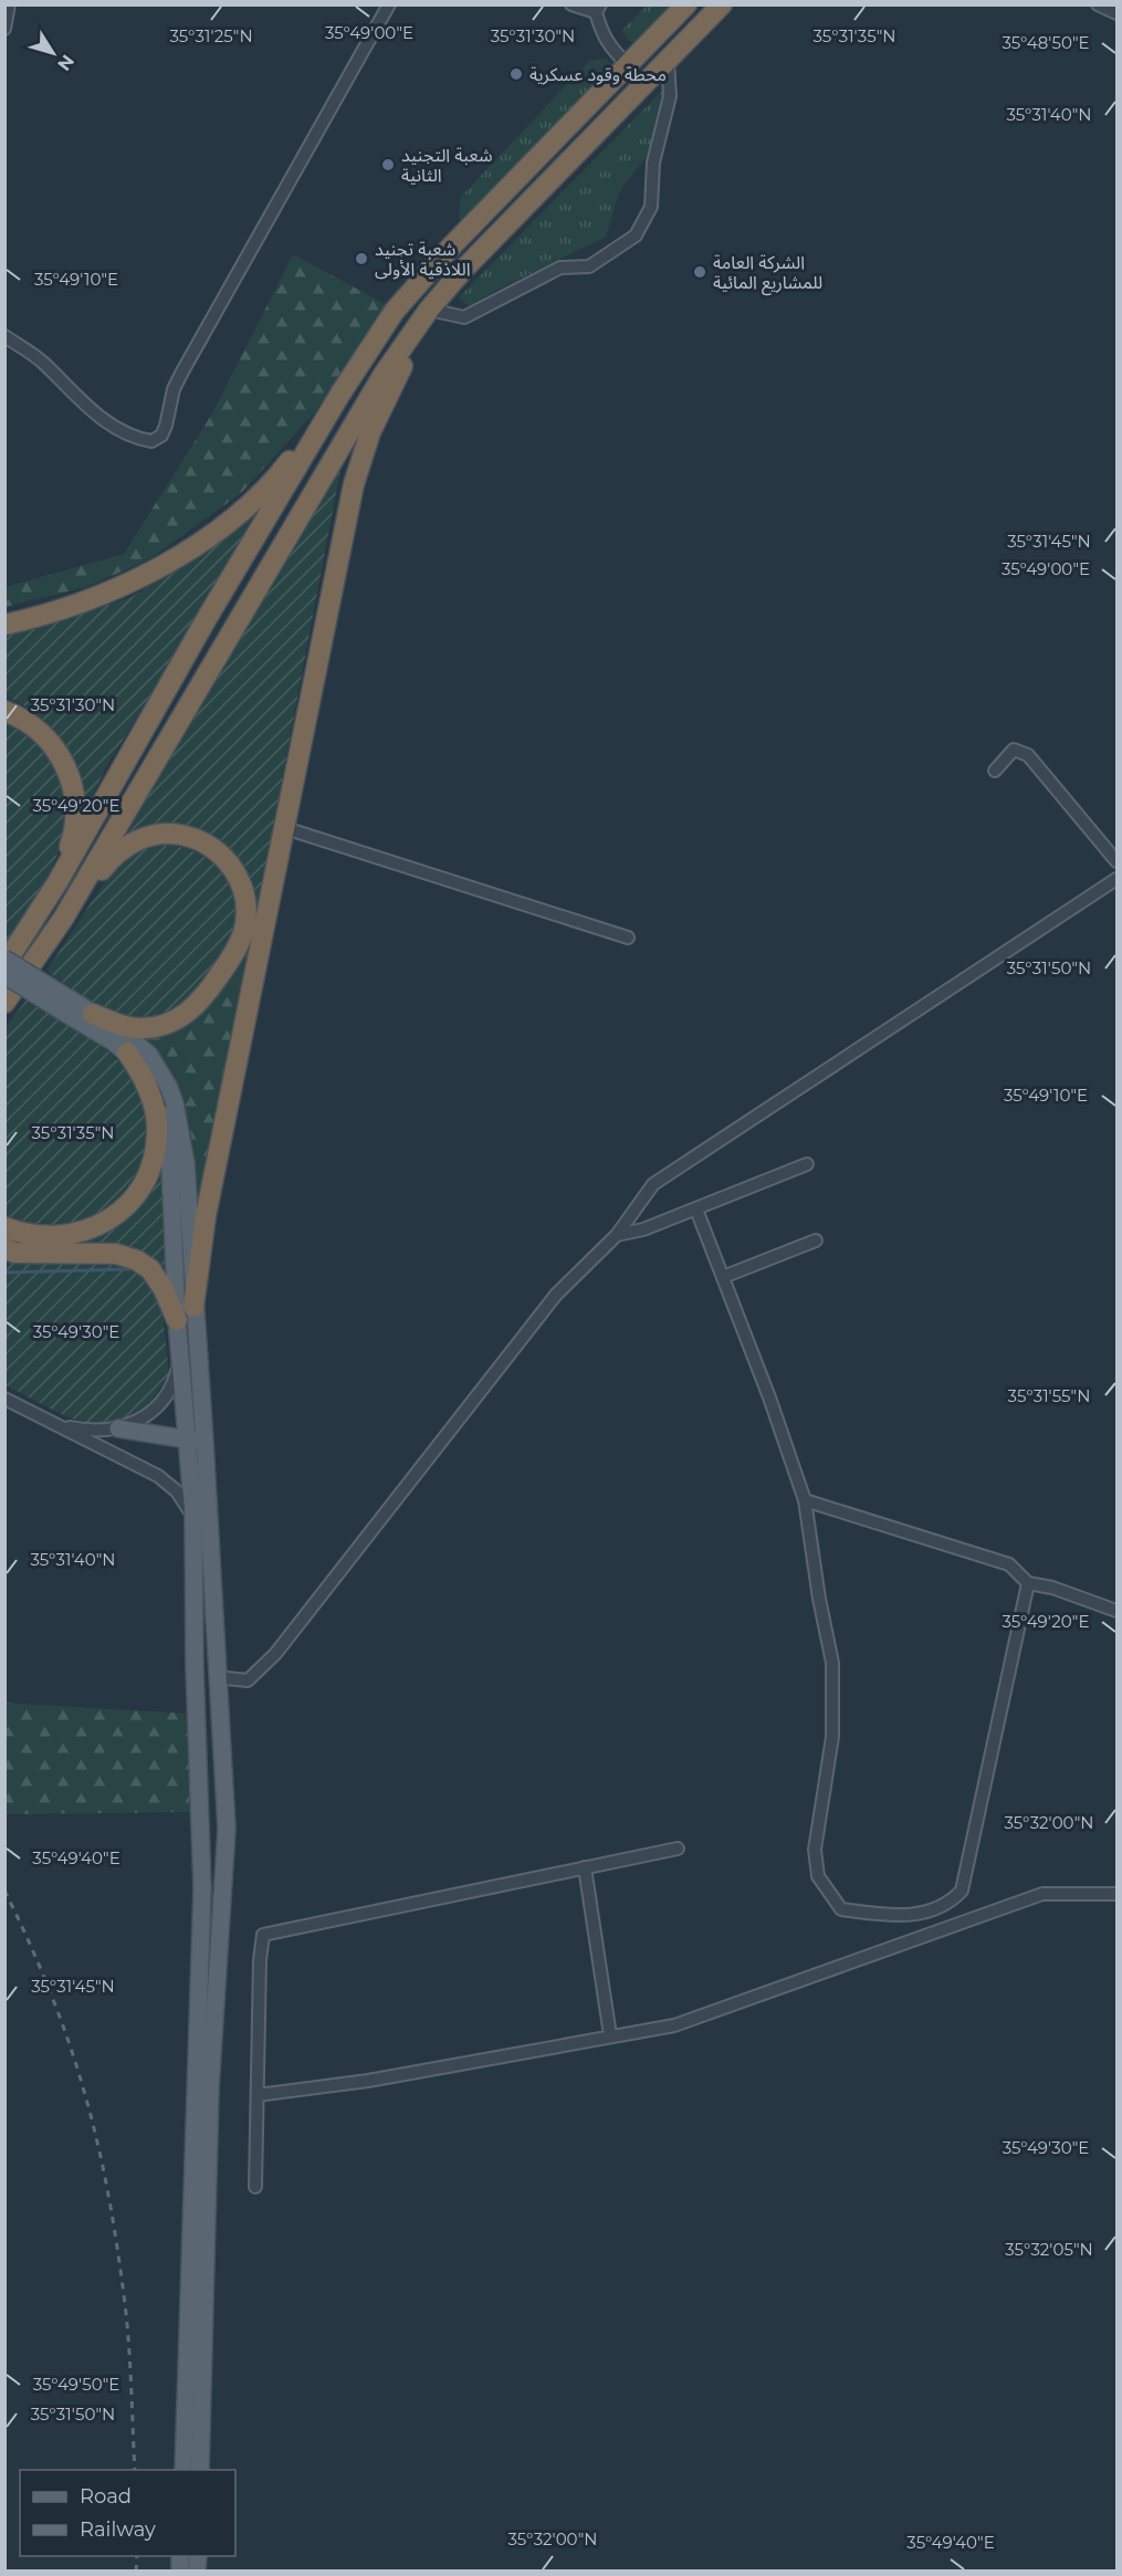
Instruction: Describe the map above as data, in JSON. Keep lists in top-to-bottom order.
{
  "places": [
    "محطة وقود عسكرية",
    "شعبة التجنيد الثانية",
    "شعبة تجنيد اللاذقية الأولى",
    "الشركة العامة للمشاريع المائية"
  ],
  "legend": ["Road", "Railway"],
  "north": "bottom right",
  "coordinates": [
    "35°49'00\"E",
    "35°31'25\"N",
    "35°31'30\"N",
    "35°31'35\"N",
    "35°48'50\"E",
    "35°31'40\"N",
    "35°49'10\"E",
    "35°31'45\"N",
    "35°49'20\"E",
    "35°31'50\"N",
    "35°49'30\"E",
    "35°31'55\"N",
    "35°32'00\"N",
    "35°49'40\"E",
    "35°32'05\"N",
    "35°49'50\"E"
  ]
}
